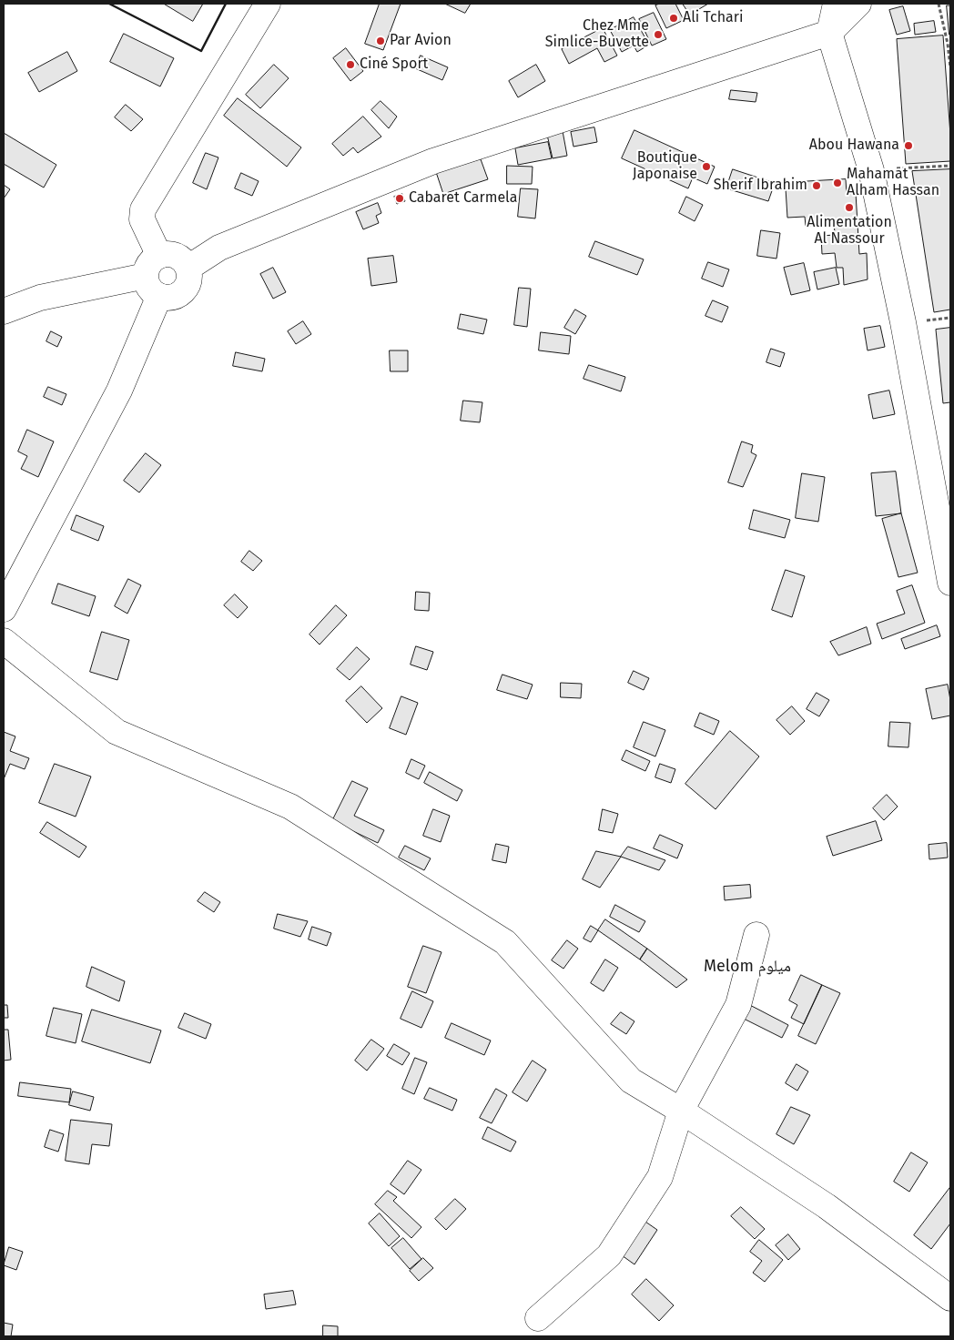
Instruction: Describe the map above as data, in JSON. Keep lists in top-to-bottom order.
{
  "districts": ["Melom ميلوم"],
  "places": [
    "Ali Tchari",
    "Chez Mme Simlice-Buvette",
    "Par Avion",
    "Ciné Sport",
    "Abou Hawana",
    "Boutique Japonaise",
    "Mahamat Alham Hassan",
    "Sherif Ibrahim",
    "Cabaret Carmela",
    "Alimentation Al Nassour"
  ]
}
